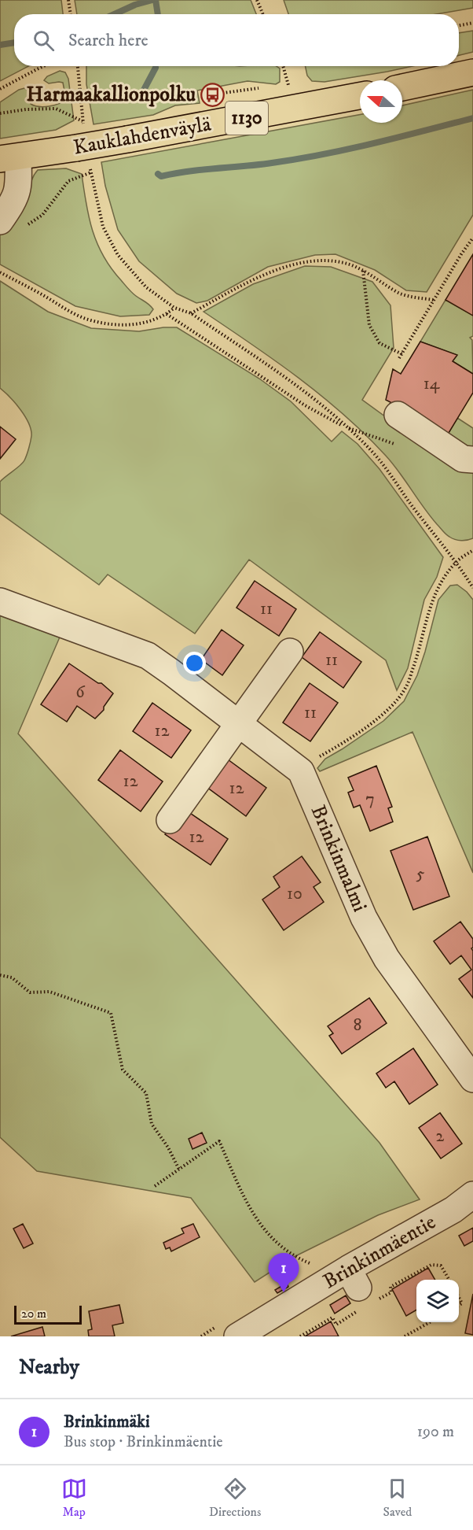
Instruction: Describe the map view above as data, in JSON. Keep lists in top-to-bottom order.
{
  "streets": {
    "main road": ["1130", "Kauklahdenväylä"],
    "street": ["Brinkinmalmi", "Brinkinmäentie"]
  },
  "places": {
    "bus stop": ["Harmaakallionpolku"]
  },
  "house_numbers": [
    "14",
    "11",
    "11",
    "6",
    "11",
    "12",
    "12",
    "12",
    "7",
    "12",
    "5",
    "10",
    "8",
    "2"
  ],
  "scale_bar": "20 m",
  "north": "left",
  "page": {
    "search": "Search here",
    "pins": "1",
    "scale": "20 m",
    "heading": "Nearby",
    "list": [
      {
        "mark": "1",
        "name": "Brinkinmäki",
        "note": "Bus stop · Brinkinmäentie",
        "value": "190 m"
      }
    ],
    "nav": ["Map", "Directions", "Saved"]
  }
}
